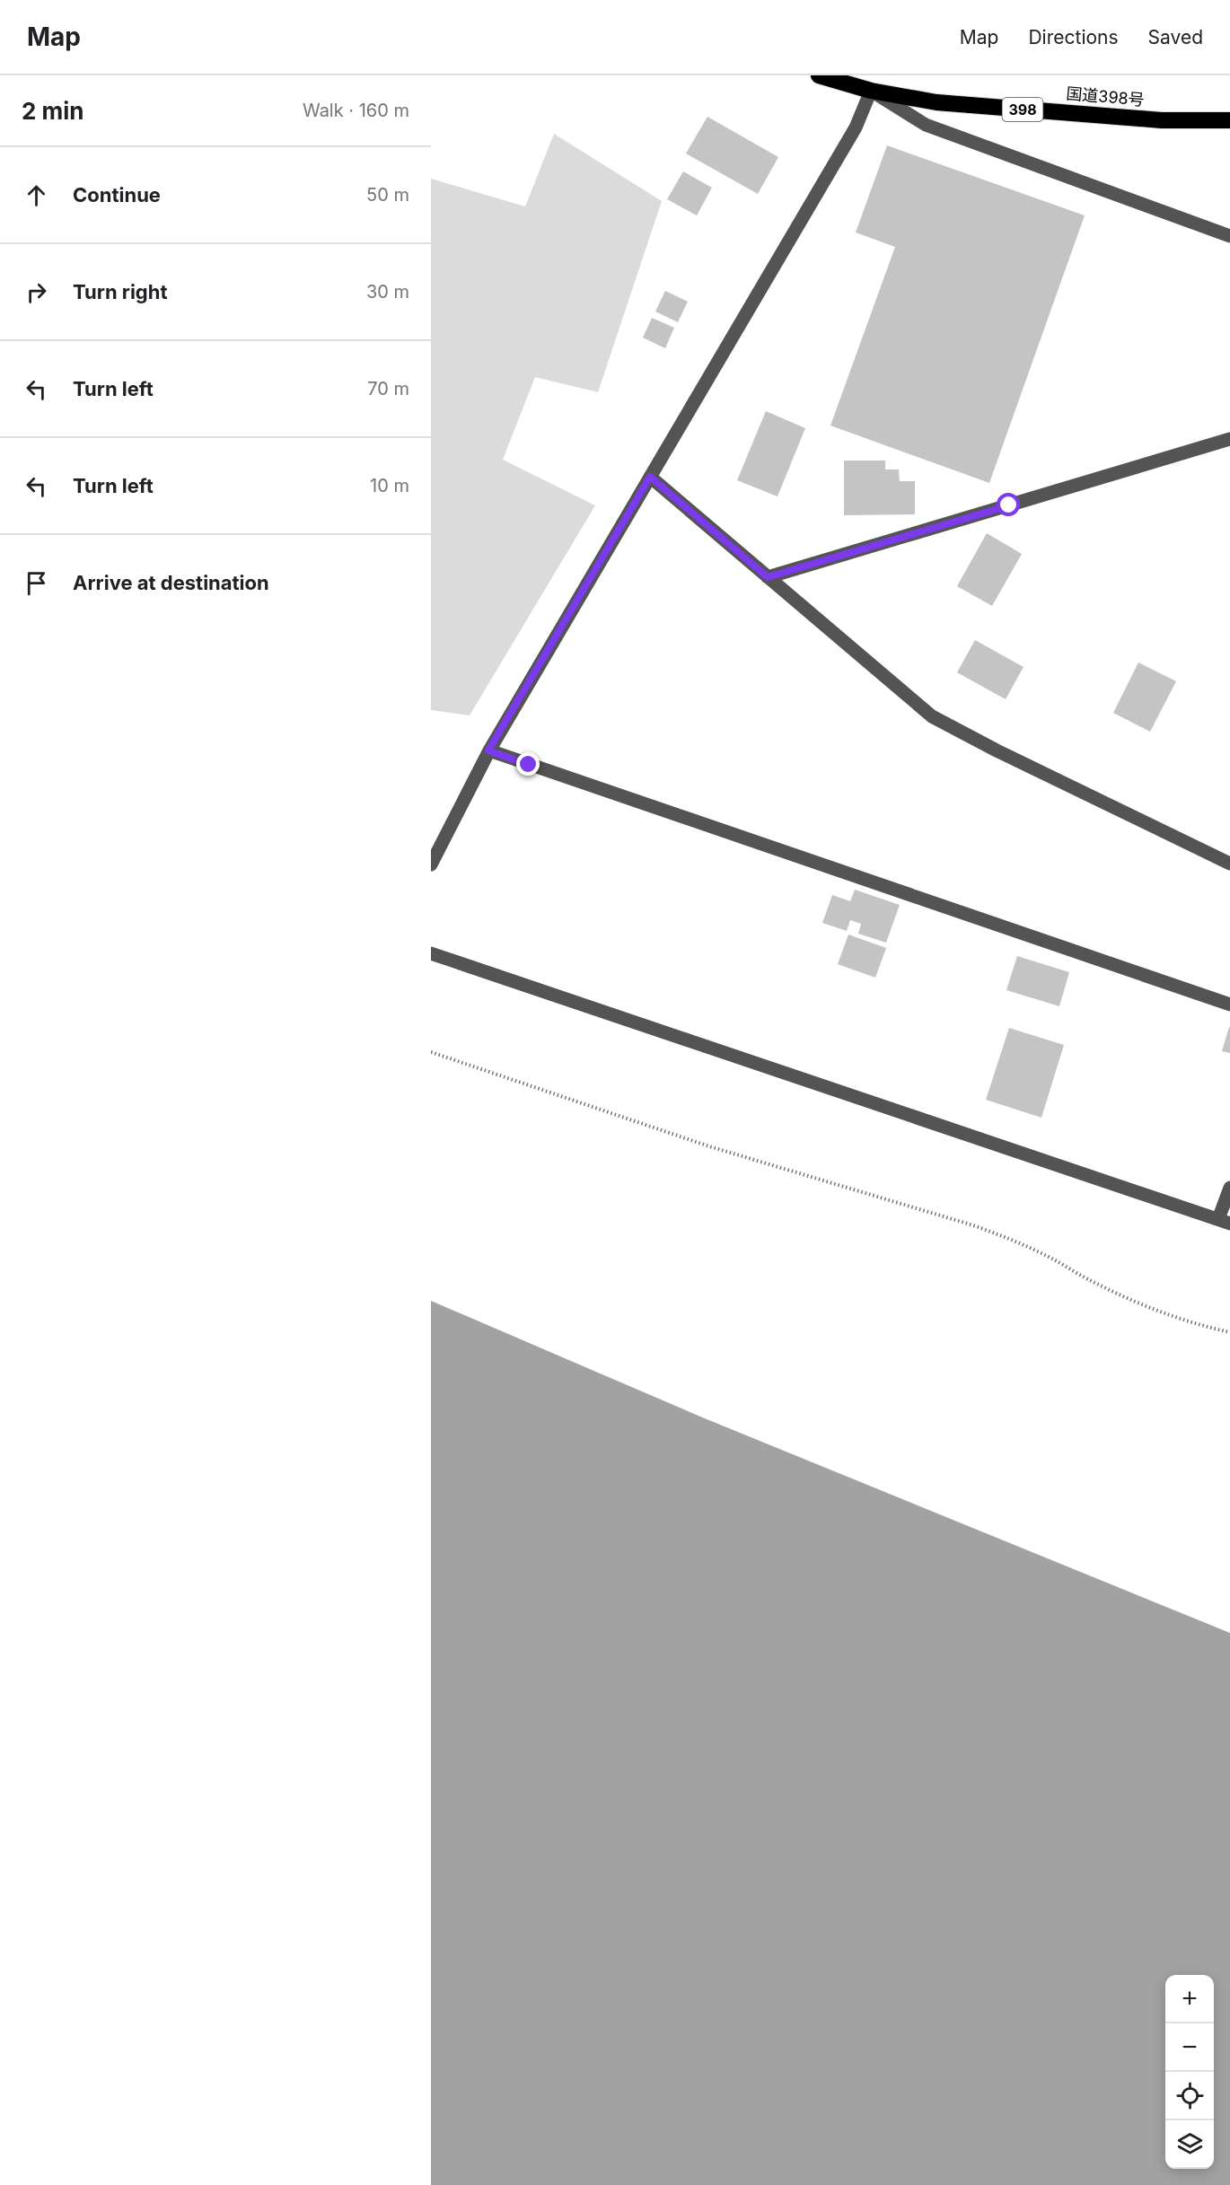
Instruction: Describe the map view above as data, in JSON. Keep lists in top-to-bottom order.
{
  "streets": {
    "highway": ["国道398号", "398"]
  },
  "page": {
    "header": "Map",
    "nav": ["Map", "Directions", "Saved"],
    "heading": ["2 min", "Walk · 160 m"],
    "list": [
      ["Continue", "50 m"],
      ["Turn right", "30 m"],
      ["Turn left", "70 m"],
      ["Turn left", "10 m"],
      "Arrive at destination"
    ],
    "map_buttons": ["+", "−"]
  }
}
